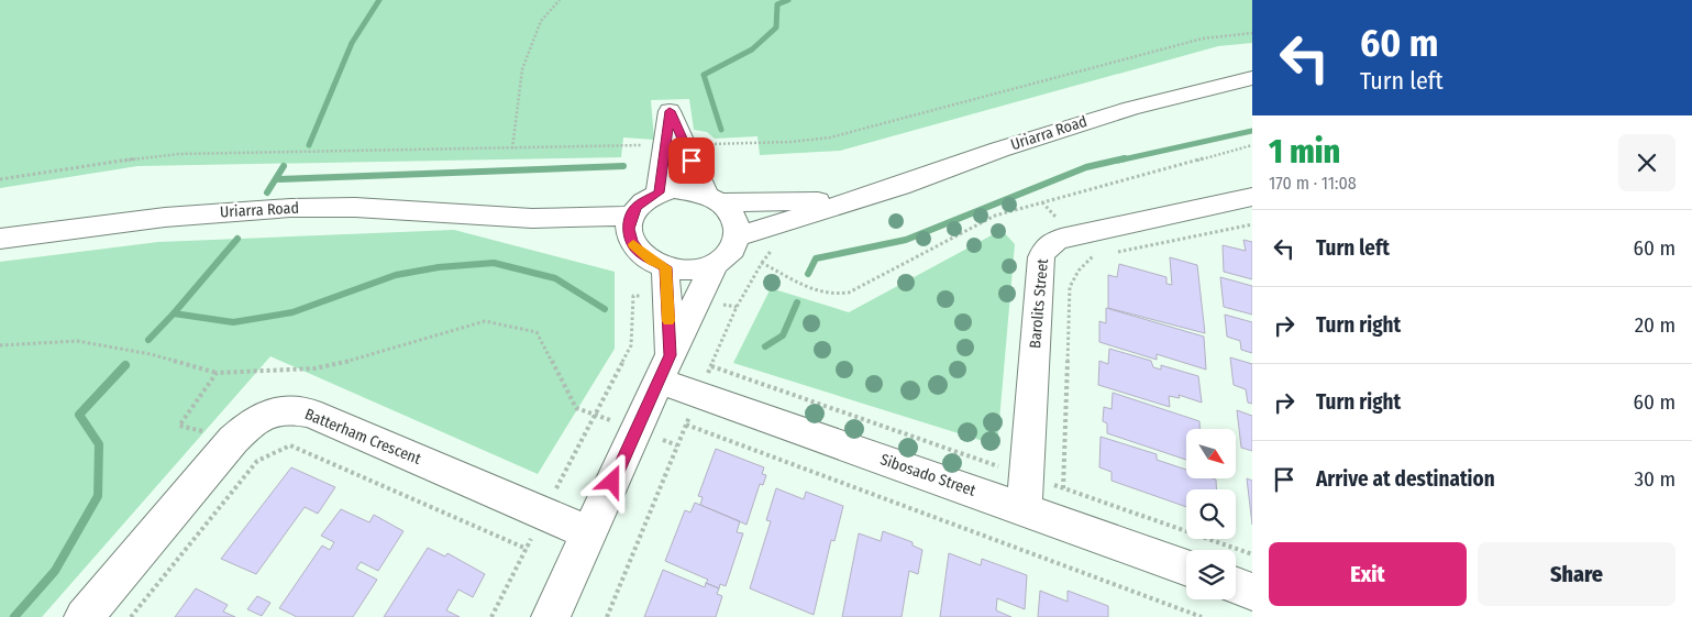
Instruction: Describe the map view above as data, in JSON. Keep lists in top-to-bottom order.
{
  "streets": {
    "street": [
      "Uriarra Road",
      "Barolits Street",
      "Batterham Crescent",
      "Sibosado Street"
    ]
  },
  "crossings": [
    ["Barolits Street", "Sibosado Street"]
  ],
  "north": "bottom right",
  "page": {
    "turn": ["60 m", "Turn left"],
    "heading": ["1 min", "170 m · 11:08"],
    "list": [
      {
        "name": "Turn left",
        "value": "60 m"
      },
      {
        "name": "Turn right",
        "value": "20 m"
      },
      {
        "name": "Turn right",
        "value": "60 m"
      },
      {
        "name": "Arrive at destination",
        "value": "30 m"
      }
    ],
    "buttons": ["Exit", "Share"]
  }
}
